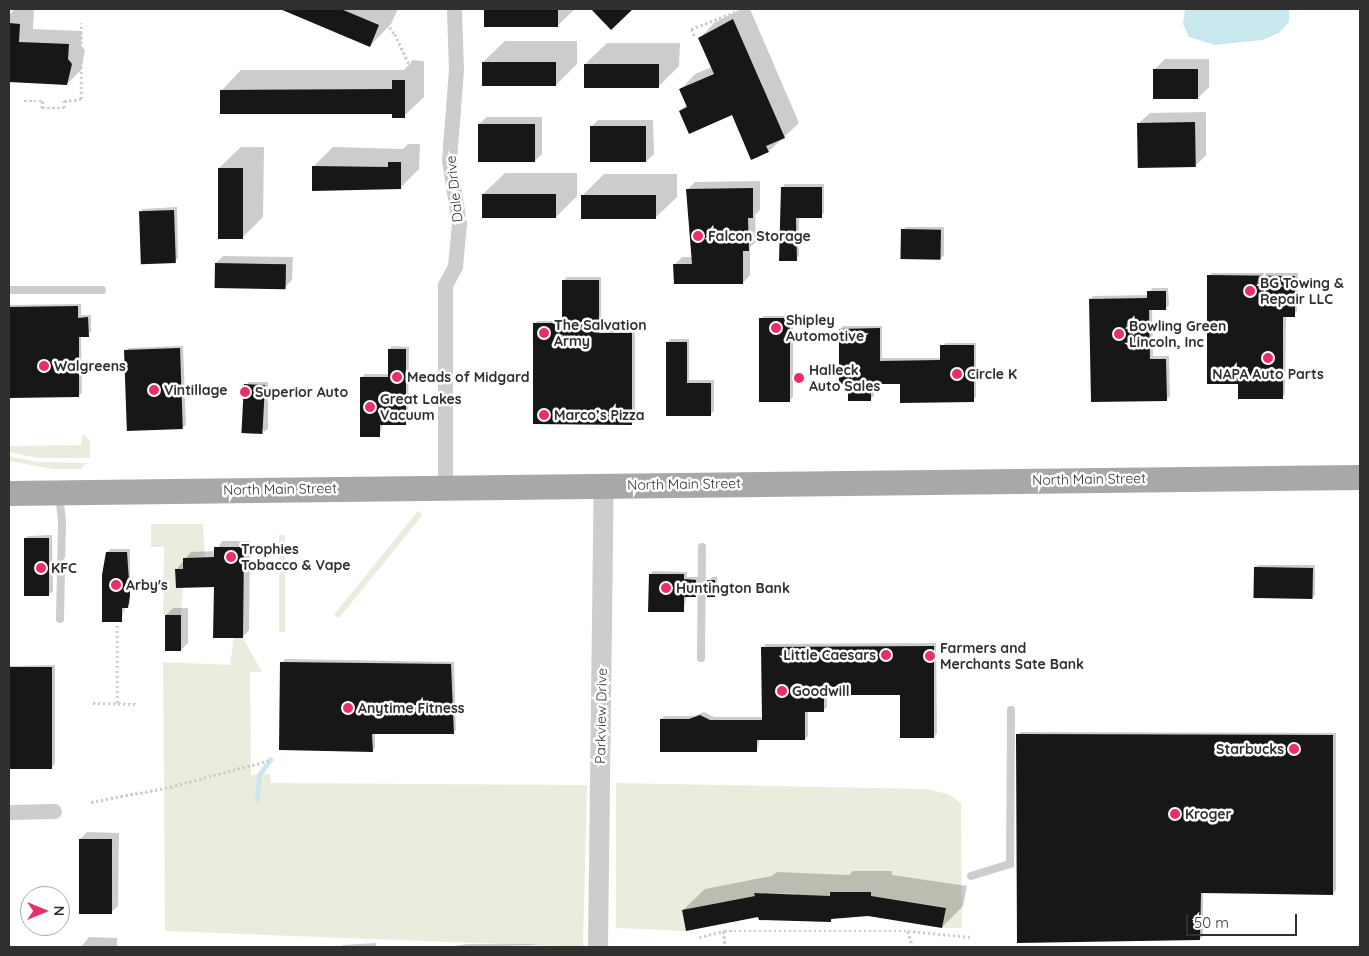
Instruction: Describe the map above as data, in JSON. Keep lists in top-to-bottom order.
{
  "streets": {
    "main road": ["North Main Street"],
    "street": ["Dale Drive", "Parkview Drive"]
  },
  "crossings": [
    ["Dale Drive", "North Main Street"],
    ["North Main Street", "Parkview Drive"]
  ],
  "places": [
    "Falcon Storage",
    "BG Towing & Repair LLC",
    "Shipley Automotive",
    "The Salvation Army",
    "Bowling Green Lincoln, Inc",
    "NAPA Auto Parts",
    "Walgreens",
    "Circle K",
    "Meads of Midgard",
    "Halleck Auto Sales",
    "Vintillage",
    "Superior Auto",
    "Great Lakes Vacuum",
    "Marco’s Pizza",
    "Trophies Tobacco & Vape",
    "KFC",
    "Arby's",
    "Huntington Bank",
    "Little Caesars",
    "Farmers and Merchants Sate Bank",
    "Goodwill",
    "Anytime Fitness",
    "Starbucks",
    "Kroger"
  ],
  "scale_bar": "50 m",
  "north": "right"
}
